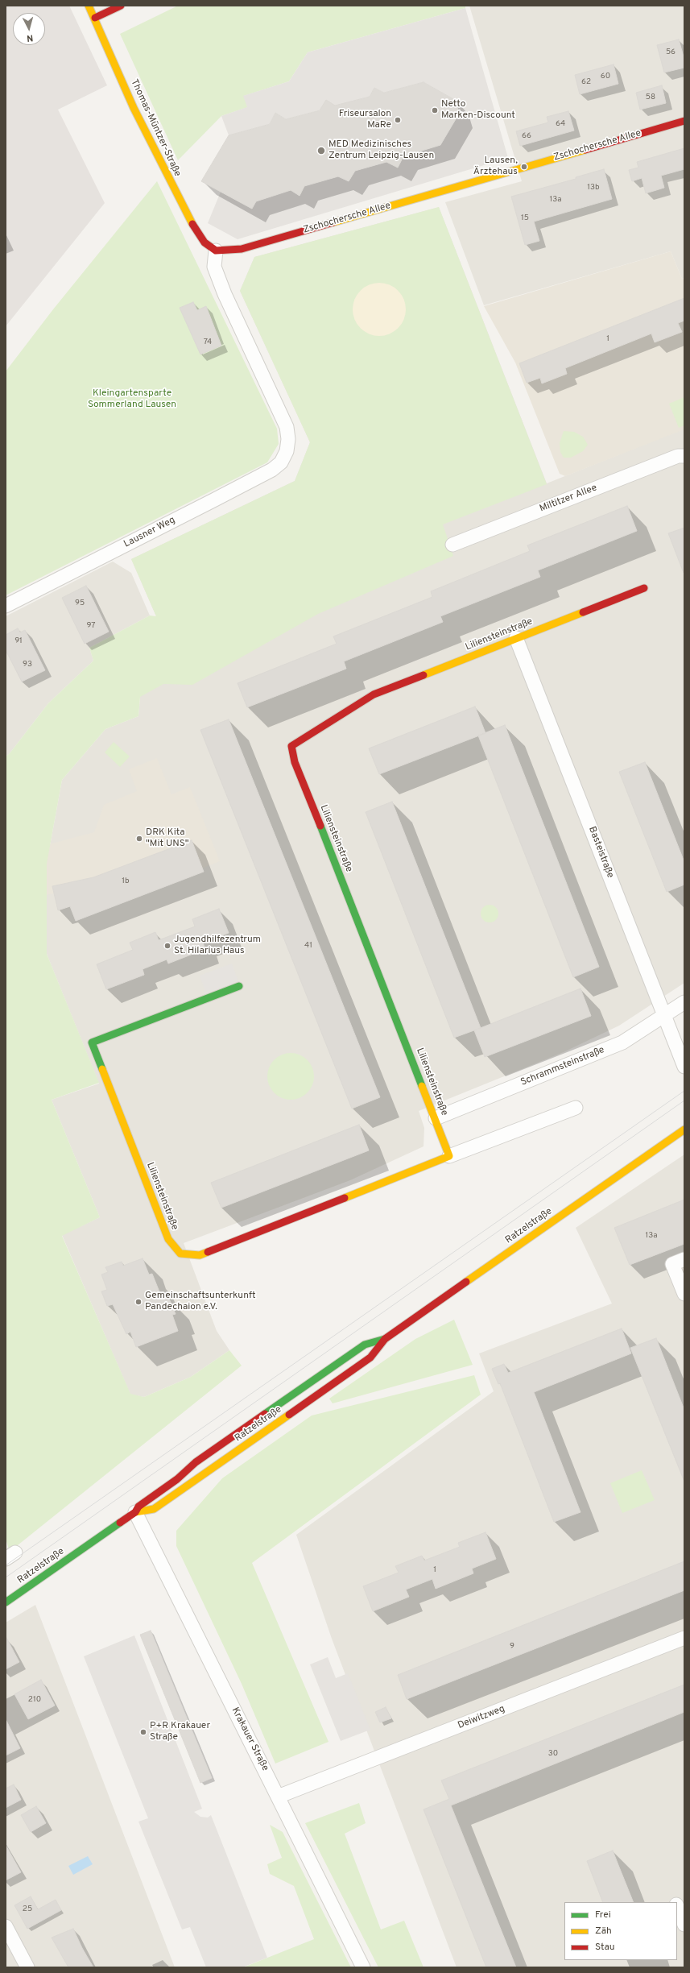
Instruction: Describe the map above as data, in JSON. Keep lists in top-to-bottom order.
{
  "streets": {
    "street": [
      "Thomas-Müntzer-Straße",
      "Zschochersche Allee",
      "Miltitzer Allee",
      "Lausner Weg",
      "Liliensteinstraße",
      "Basteistraße",
      "Schrammsteinstraße",
      "Ratzelstraße",
      "Deiwitzweg",
      "Krakauer Straße"
    ]
  },
  "crossings": [
    ["Thomas-Müntzer-Straße", "Zschochersche Allee"],
    ["Thomas-Müntzer-Straße", "Lausner Weg"],
    ["Zschochersche Allee", "Lausner Weg"],
    ["Liliensteinstraße", "Basteistraße"],
    ["Liliensteinstraße", "Schrammsteinstraße"],
    ["Basteistraße", "Schrammsteinstraße"],
    ["Ratzelstraße", "Krakauer Straße"],
    ["Deiwitzweg", "Krakauer Straße"]
  ],
  "parks": ["Kleingartensparte Sommerland Lausen"],
  "places": [
    "Netto Marken-Discount",
    "Friseursalon MaRe",
    "MED Medizinisches Zentrum Leipzig-Lausen",
    "Lausen, Ärztehaus",
    "DRK Kita \"Mit UNS\"",
    "Jugendhilfezentrum St. Hilarius Haus",
    "Gemeinschaftsunterkunft Pandechaion e.V.",
    "P+R Krakauer Straße"
  ],
  "house_numbers": [
    "56",
    "60",
    "62",
    "58",
    "64",
    "66",
    "13b",
    "13a",
    "15",
    "1",
    "74",
    "95",
    "97",
    "91",
    "93",
    "1b",
    "41",
    "13a",
    "1",
    "9",
    "210",
    "30",
    "25"
  ],
  "legend": ["Frei", "Zäh", "Stau"],
  "north": "bottom"
}
